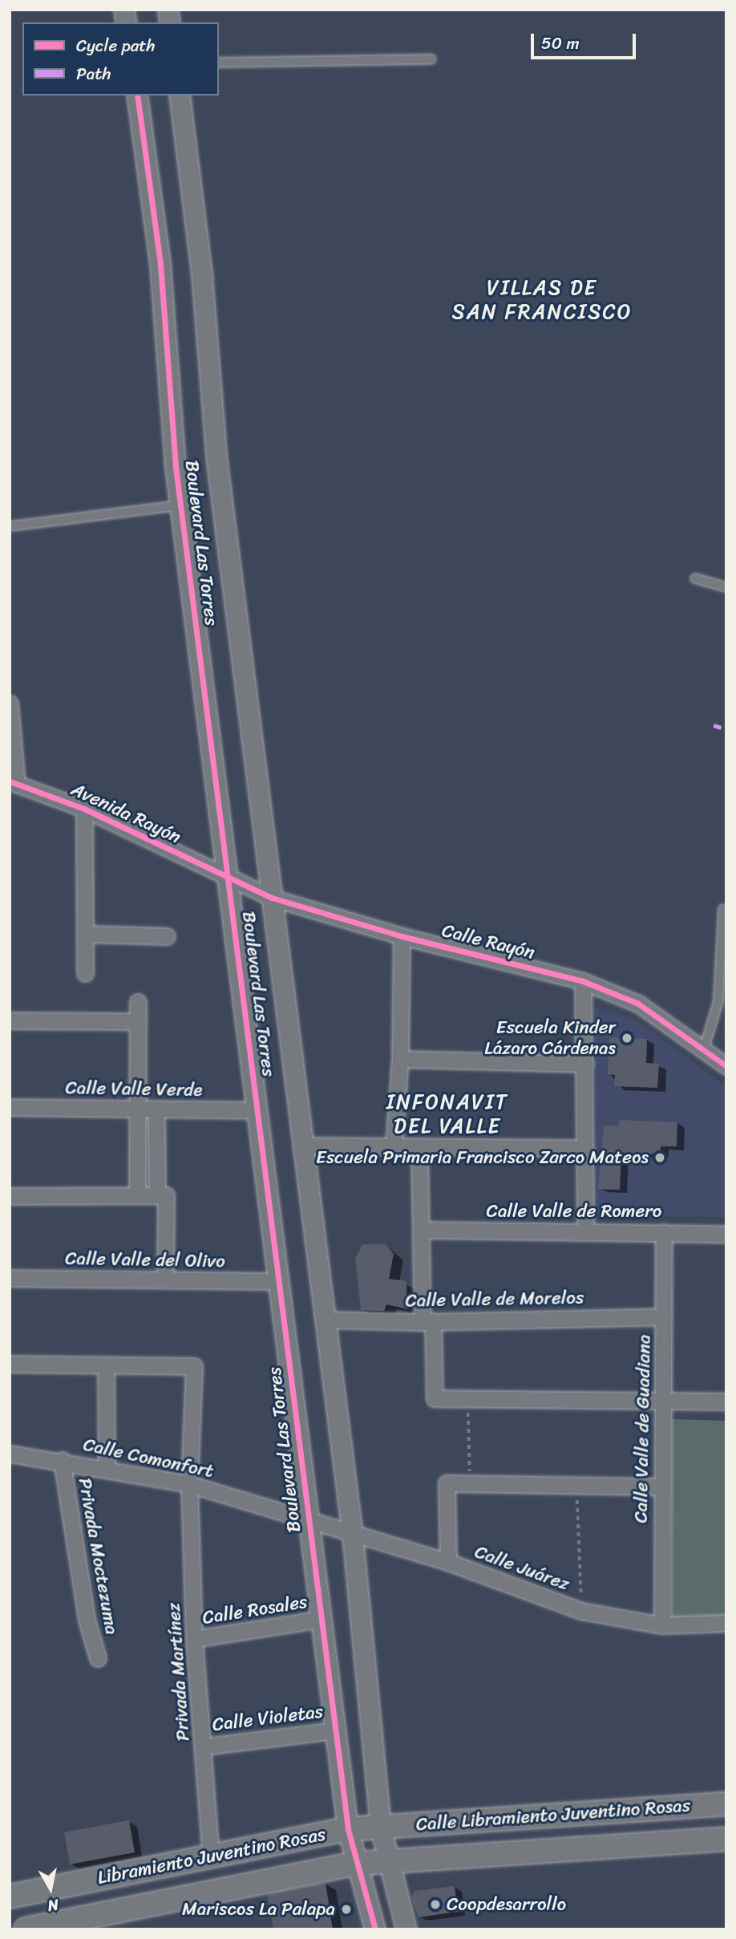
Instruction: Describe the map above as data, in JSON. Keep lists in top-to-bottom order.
{
  "streets": {
    "main road": ["Calle Libramiento Juventino Rosas", "Libramiento Juventino Rosas"],
    "street": [
      "Boulevard Las Torres",
      "Avenida Rayón",
      "Calle Rayón",
      "Calle Valle Verde",
      "Calle Valle de Romero",
      "Calle Valle del Olivo",
      "Calle Valle de Morelos",
      "Calle Valle de Guadiana",
      "Calle Comonfort",
      "Privada Moctezuma",
      "Calle Juárez",
      "Calle Rosales",
      "Privada Martínez",
      "Calle Violetas"
    ]
  },
  "crossings": [
    ["Boulevard Las Torres", "Avenida Rayón"],
    ["Boulevard Las Torres", "Calle Rayón"],
    ["Boulevard Las Torres", "Calle Valle Verde"],
    ["Boulevard Las Torres", "Calle Valle del Olivo"],
    ["Boulevard Las Torres", "Calle Valle de Morelos"],
    ["Boulevard Las Torres", "Calle Comonfort"],
    ["Boulevard Las Torres", "Calle Juárez"],
    ["Boulevard Las Torres", "Calle Rosales"],
    ["Boulevard Las Torres", "Calle Violetas"],
    ["Boulevard Las Torres", "Calle Libramiento Juventino Rosas"],
    ["Boulevard Las Torres", "Libramiento Juventino Rosas"],
    ["Avenida Rayón", "Calle Rayón"],
    ["Calle Valle de Romero", "Calle Valle de Guadiana"],
    ["Calle Valle de Morelos", "Calle Valle de Guadiana"],
    ["Calle Valle de Guadiana", "Calle Juárez"],
    ["Calle Comonfort", "Privada Moctezuma"],
    ["Calle Comonfort", "Calle Juárez"],
    ["Calle Comonfort", "Privada Martínez"],
    ["Calle Rosales", "Privada Martínez"],
    ["Privada Martínez", "Calle Violetas"],
    ["Privada Martínez", "Libramiento Juventino Rosas"],
    ["Calle Libramiento Juventino Rosas", "Libramiento Juventino Rosas"]
  ],
  "districts": ["VILLAS DE SAN FRANCISCO", "INFONAVIT DEL VALLE"],
  "places": [
    "Escuela Kinder Lázaro Cárdenas",
    "Escuela Primaria Francisco Zarco Mateos",
    "Coopdesarrollo",
    "Mariscos La Palapa"
  ],
  "legend": ["Cycle path", "Path"],
  "scale_bar": "50 m",
  "north": "bottom"
}
